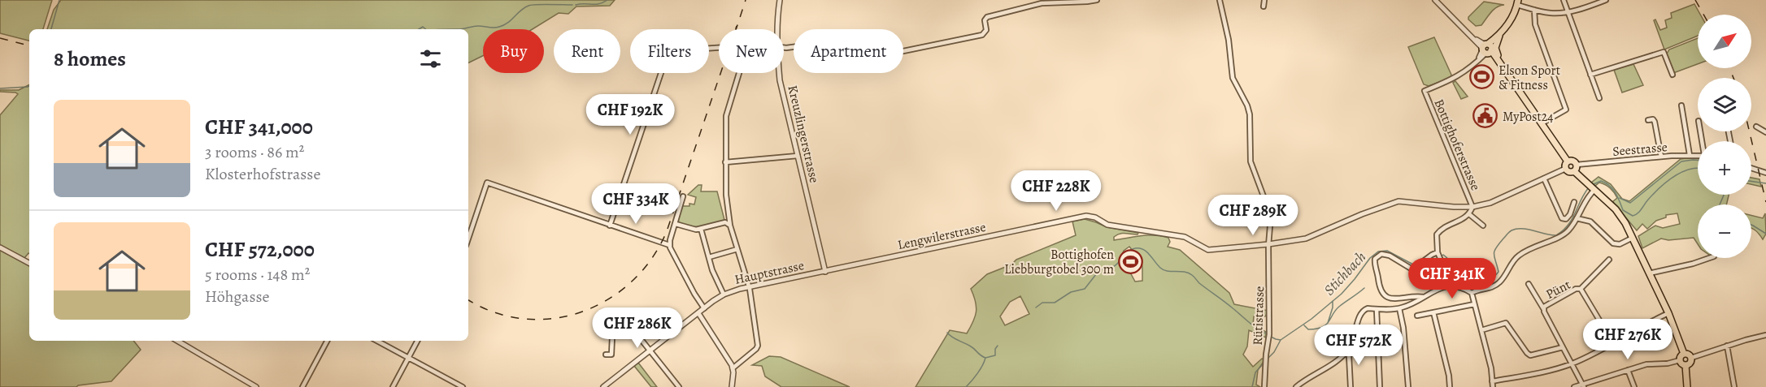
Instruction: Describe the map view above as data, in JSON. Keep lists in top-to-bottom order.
{
  "streets": {
    "street": [
      "Kreuzlingerstrasse",
      "Bottighoferstrasse",
      "Seestrasse",
      "Lengwilerstrasse",
      "Hauptstrasse",
      "Pünt",
      "Rütistrasse"
    ]
  },
  "crossings": [
    ["Kreuzlingerstrasse", "Lengwilerstrasse"],
    ["Kreuzlingerstrasse", "Hauptstrasse"],
    ["Bottighoferstrasse", "Lengwilerstrasse"],
    ["Seestrasse", "Lengwilerstrasse"],
    ["Lengwilerstrasse", "Hauptstrasse"],
    ["Lengwilerstrasse", "Rütistrasse"]
  ],
  "water": ["Stichbach"],
  "places": {
    "sports": ["Elson Sport & Fitness", "Bottighofen Liebburgtobel 300 m"],
    "public building": ["MyPost24"]
  },
  "north": "top right",
  "page": {
    "map_buttons": ["+", "−"],
    "chip": [
      "Buy",
      "Rent",
      "Filters",
      "New",
      "Apartment"
    ],
    "heading": "8 homes",
    "list": [
      {
        "name": "CHF 341,000",
        "note": "3 rooms · 86 m² · Klosterhofstrasse"
      },
      {
        "name": "CHF 572,000",
        "note": "5 rooms · 148 m² · Höhgasse"
      }
    ],
    "price": [
      "CHF 192K",
      "CHF 228K",
      "CHF 334K",
      "CHF 289K",
      "CHF 341K",
      "CHF 286K",
      "CHF 276K",
      "CHF 572K"
    ]
  }
}
